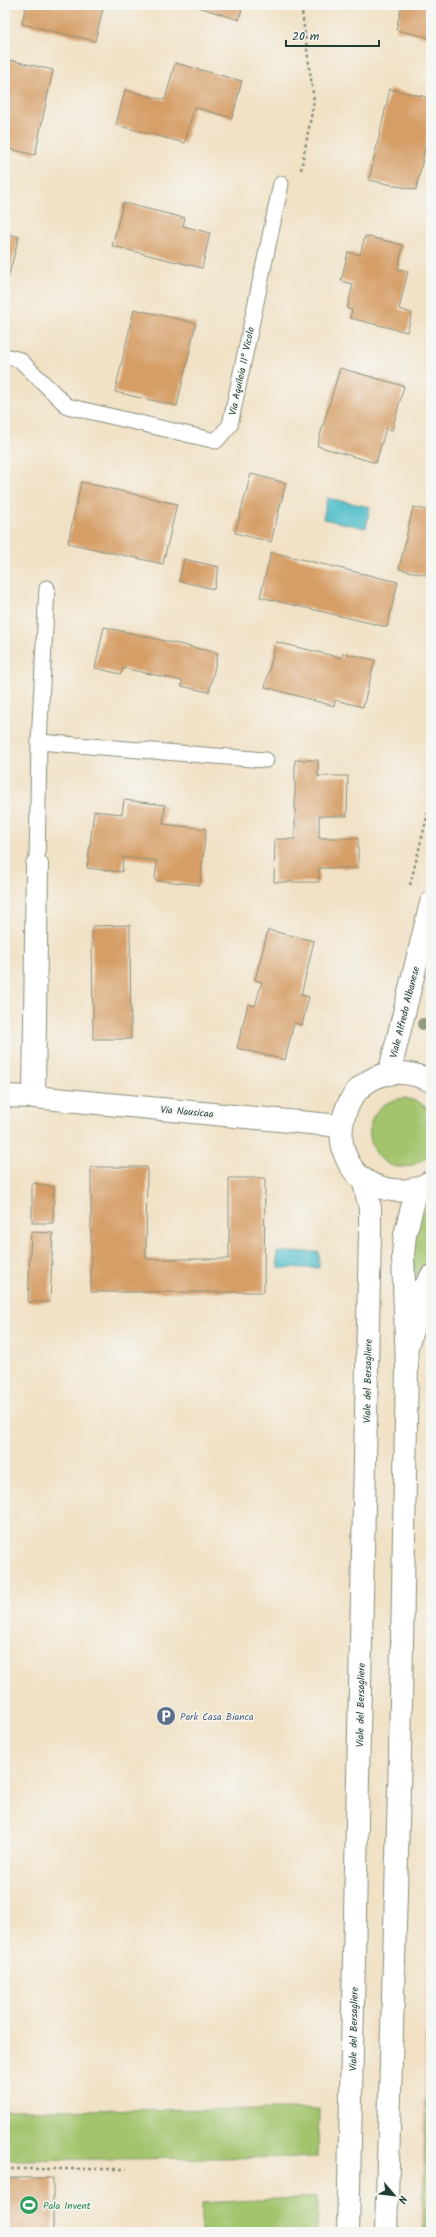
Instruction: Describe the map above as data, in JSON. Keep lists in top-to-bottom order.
{
  "streets": {
    "street": ["Viale Alfredo Albanese", "Via Nausicaa", "Viale del Bersagliere"],
    "lane": ["Via Aquileia 11° Vicolo"]
  },
  "places": {
    "parking": ["Park Casa Bianca"],
    "sports": ["Pala Invent"]
  },
  "scale_bar": "20 m",
  "north": "bottom right"
}
